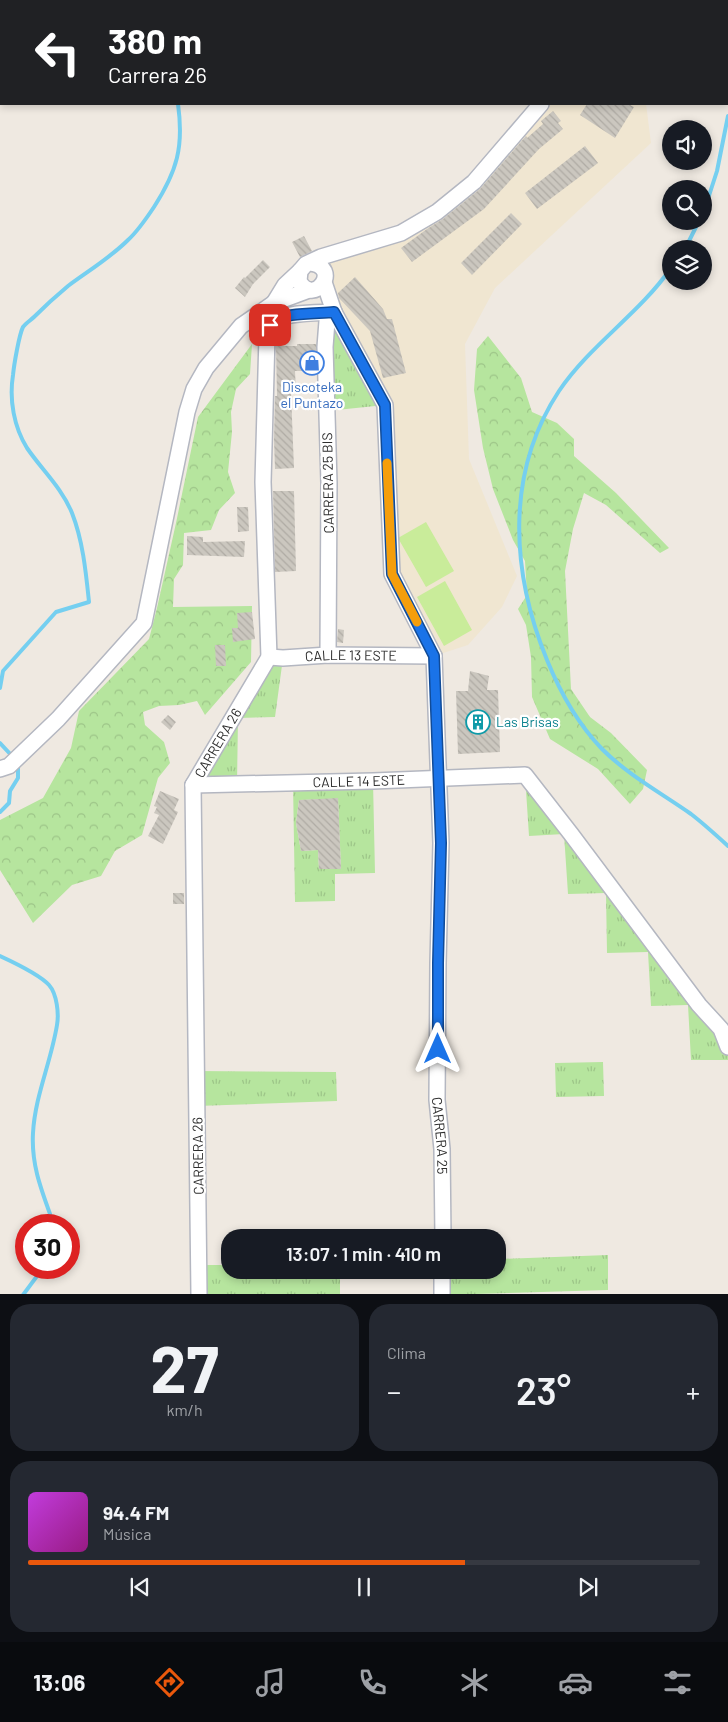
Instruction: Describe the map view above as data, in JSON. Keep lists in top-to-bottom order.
{
  "streets": {
    "street": [
      "CARRERA 25 BIS",
      "CALLE 13 ESTE",
      "CARRERA 26",
      "CALLE 14 ESTE",
      "CARRERA 25"
    ]
  },
  "crossings": [
    ["CARRERA 25 BIS", "CALLE 13 ESTE"],
    ["CARRERA 25 BIS", "CARRERA 25"],
    ["CALLE 13 ESTE", "CARRERA 26"],
    ["CALLE 13 ESTE", "CARRERA 25"],
    ["CARRERA 26", "CALLE 14 ESTE"],
    ["CALLE 14 ESTE", "CARRERA 25"]
  ],
  "places": {
    "shop": ["Discoteka el Puntazo"],
    "building": ["Las Brisas"]
  },
  "page": {
    "turn": ["380 m", "Carrera 26"],
    "limit": "30",
    "trip": "13:07 · 1 min · 410 m",
    "tile": [
      ["27", "km/h"],
      "Clima"
    ],
    "heat": ["−", "23°", "+"],
    "song": ["94.4 FM", "Música"],
    "tabs": "13:06"
  }
}
